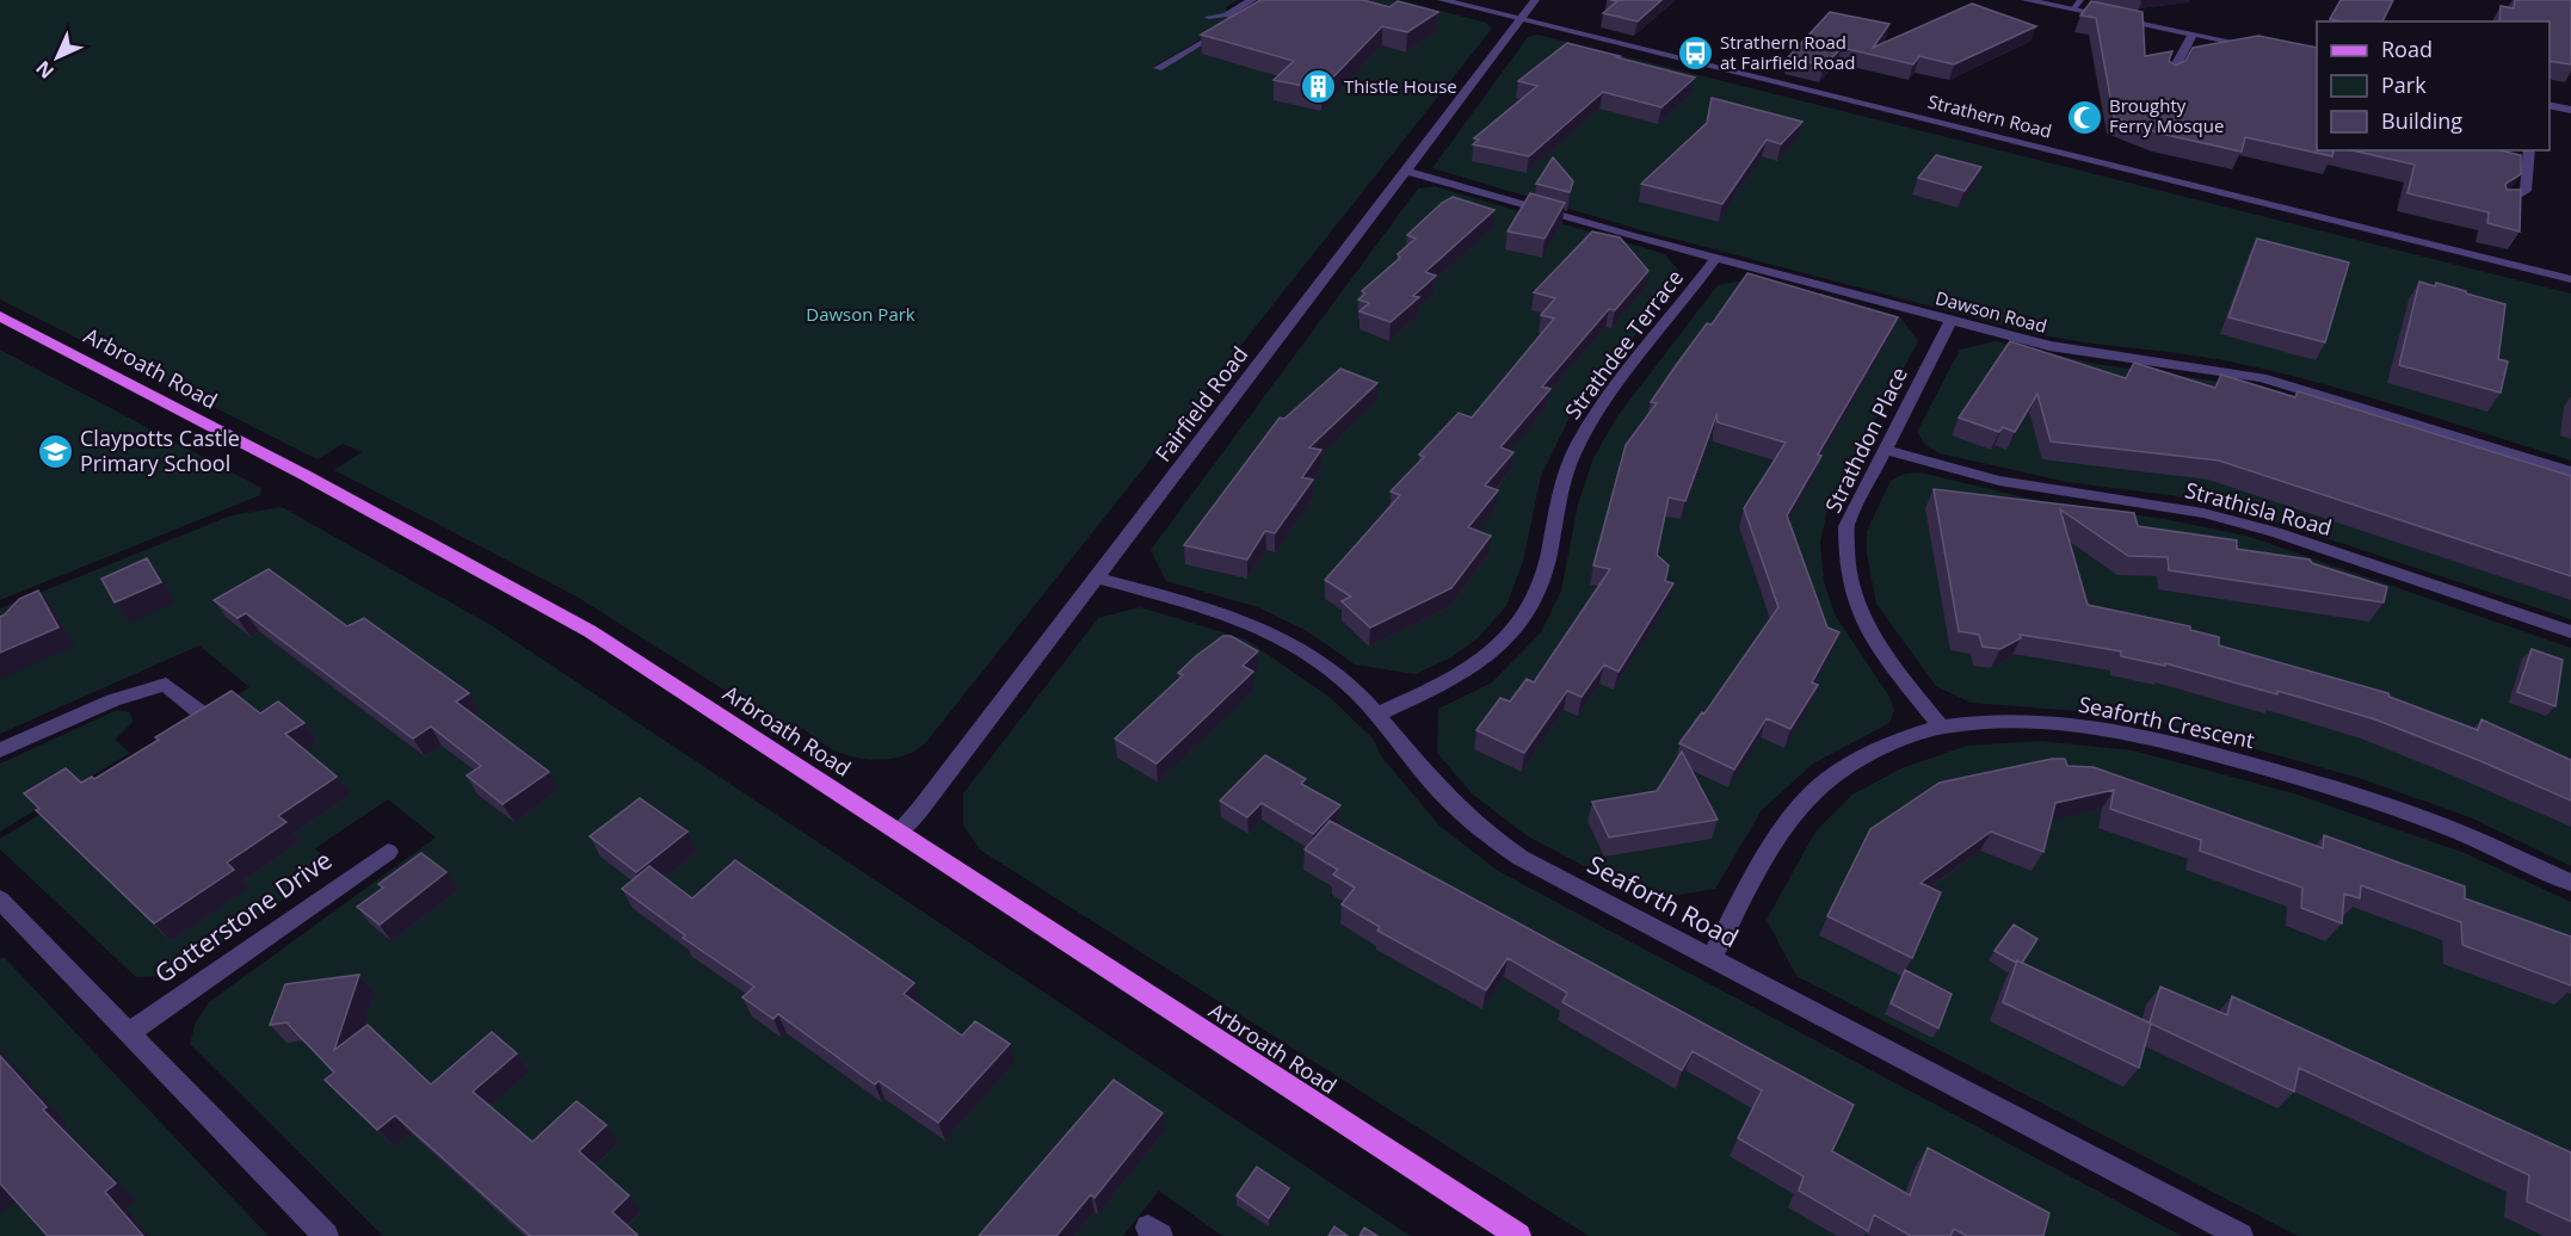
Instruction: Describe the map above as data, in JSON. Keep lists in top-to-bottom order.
{
  "streets": {
    "main road": ["Arbroath Road"],
    "street": [
      "Strathern Road",
      "Dawson Road",
      "Strathdee Terrace",
      "Fairfield Road",
      "Strathdon Place",
      "Strathisla Road",
      "Seaforth Crescent",
      "Seaforth Road",
      "Gotterstone Drive"
    ]
  },
  "crossings": [
    ["Strathern Road", "Fairfield Road"],
    ["Dawson Road", "Strathdee Terrace"],
    ["Dawson Road", "Fairfield Road"],
    ["Dawson Road", "Strathdon Place"],
    ["Strathdee Terrace", "Seaforth Road"],
    ["Arbroath Road", "Fairfield Road"],
    ["Fairfield Road", "Seaforth Road"],
    ["Strathdon Place", "Strathisla Road"],
    ["Strathdon Place", "Seaforth Crescent"],
    ["Seaforth Crescent", "Seaforth Road"]
  ],
  "parks": ["Dawson Park"],
  "places": {
    "bus stop": ["Strathern Road at Fairfield Road"],
    "building": ["Thistle House"],
    "mosque": ["Broughty Ferry Mosque"],
    "school or university": ["Claypotts Castle Primary School"]
  },
  "legend": ["Road", "Park", "Building"],
  "north": "bottom left"
}
